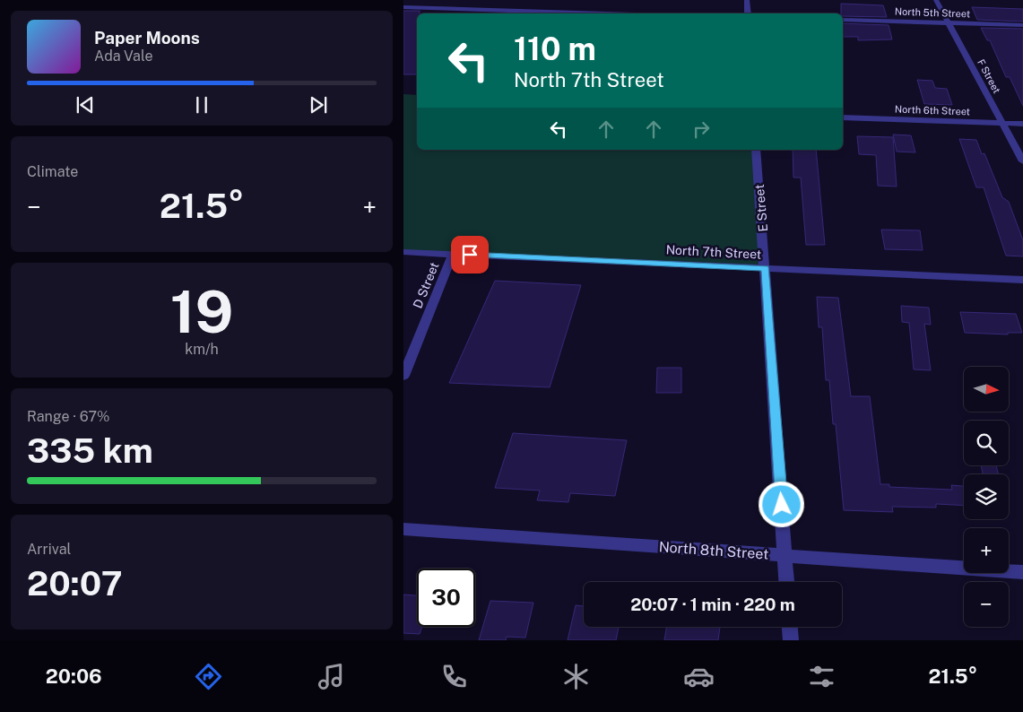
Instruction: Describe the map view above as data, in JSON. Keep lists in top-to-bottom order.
{
  "streets": {
    "street": [
      "North 5th Street",
      "F Street",
      "North 6th Street",
      "E Street",
      "North 7th Street",
      "D Street",
      "North 8th Street"
    ]
  },
  "crossings": [
    ["North 5th Street", "F Street"],
    ["F Street", "North 6th Street"],
    ["E Street", "North 7th Street"],
    ["E Street", "North 8th Street"],
    ["North 7th Street", "D Street"]
  ],
  "north": "right",
  "page": {
    "turn": ["110 m", "North 7th Street"],
    "song": ["Paper Moons", "Ada Vale"],
    "tile": [
      "Climate",
      ["19", "km/h"],
      ["Range · 67%", "335 km"],
      ["Arrival", "20:07"]
    ],
    "heat": ["−", "21.5°", "+"],
    "map_buttons": ["+", "−"],
    "limit": "30",
    "trip": "20:07 · 1 min · 220 m",
    "tabs": ["20:06", "21.5°"]
  }
}
